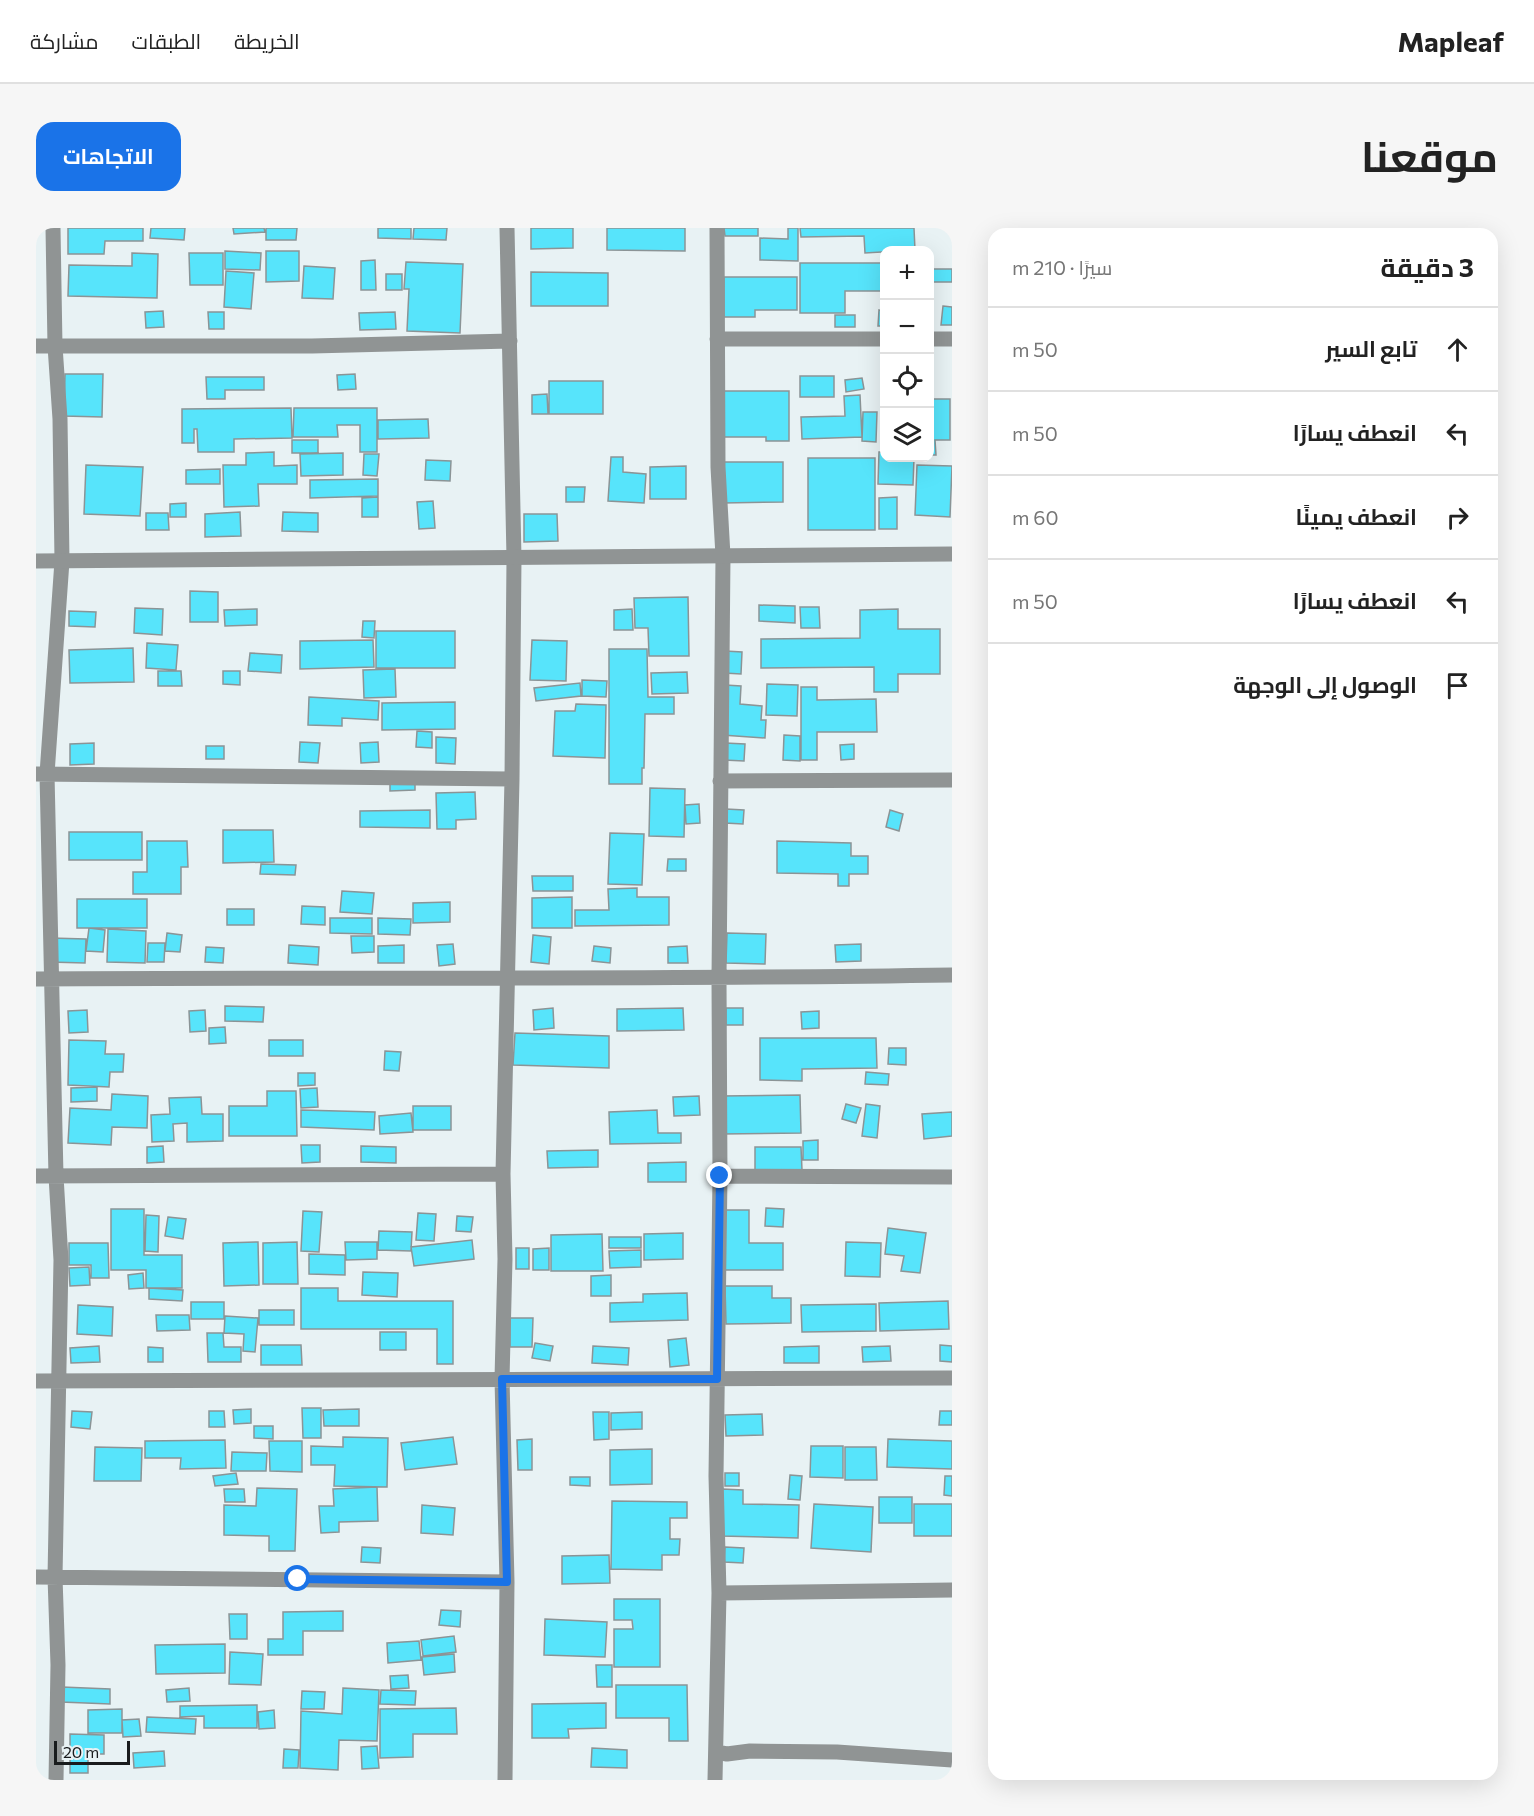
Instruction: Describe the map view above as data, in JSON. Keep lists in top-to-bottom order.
{
  "scale_bar": "20 m",
  "page": {
    "header": "Mapleaf",
    "nav": ["الخريطة", "الطبقات", "مشاركة"],
    "title": "موقعنا",
    "buttons": "الاتجاهات",
    "heading": ["3 دقيقة", "سيرًا · 210 m"],
    "map_buttons": ["+", "−"],
    "list": [
      ["تابع السير", "50 m"],
      ["انعطف يسارًا", "50 m"],
      ["انعطف يمينًا", "60 m"],
      ["انعطف يسارًا", "50 m"],
      "الوصول إلى الوجهة"
    ],
    "scale": "20 m"
  }
}
